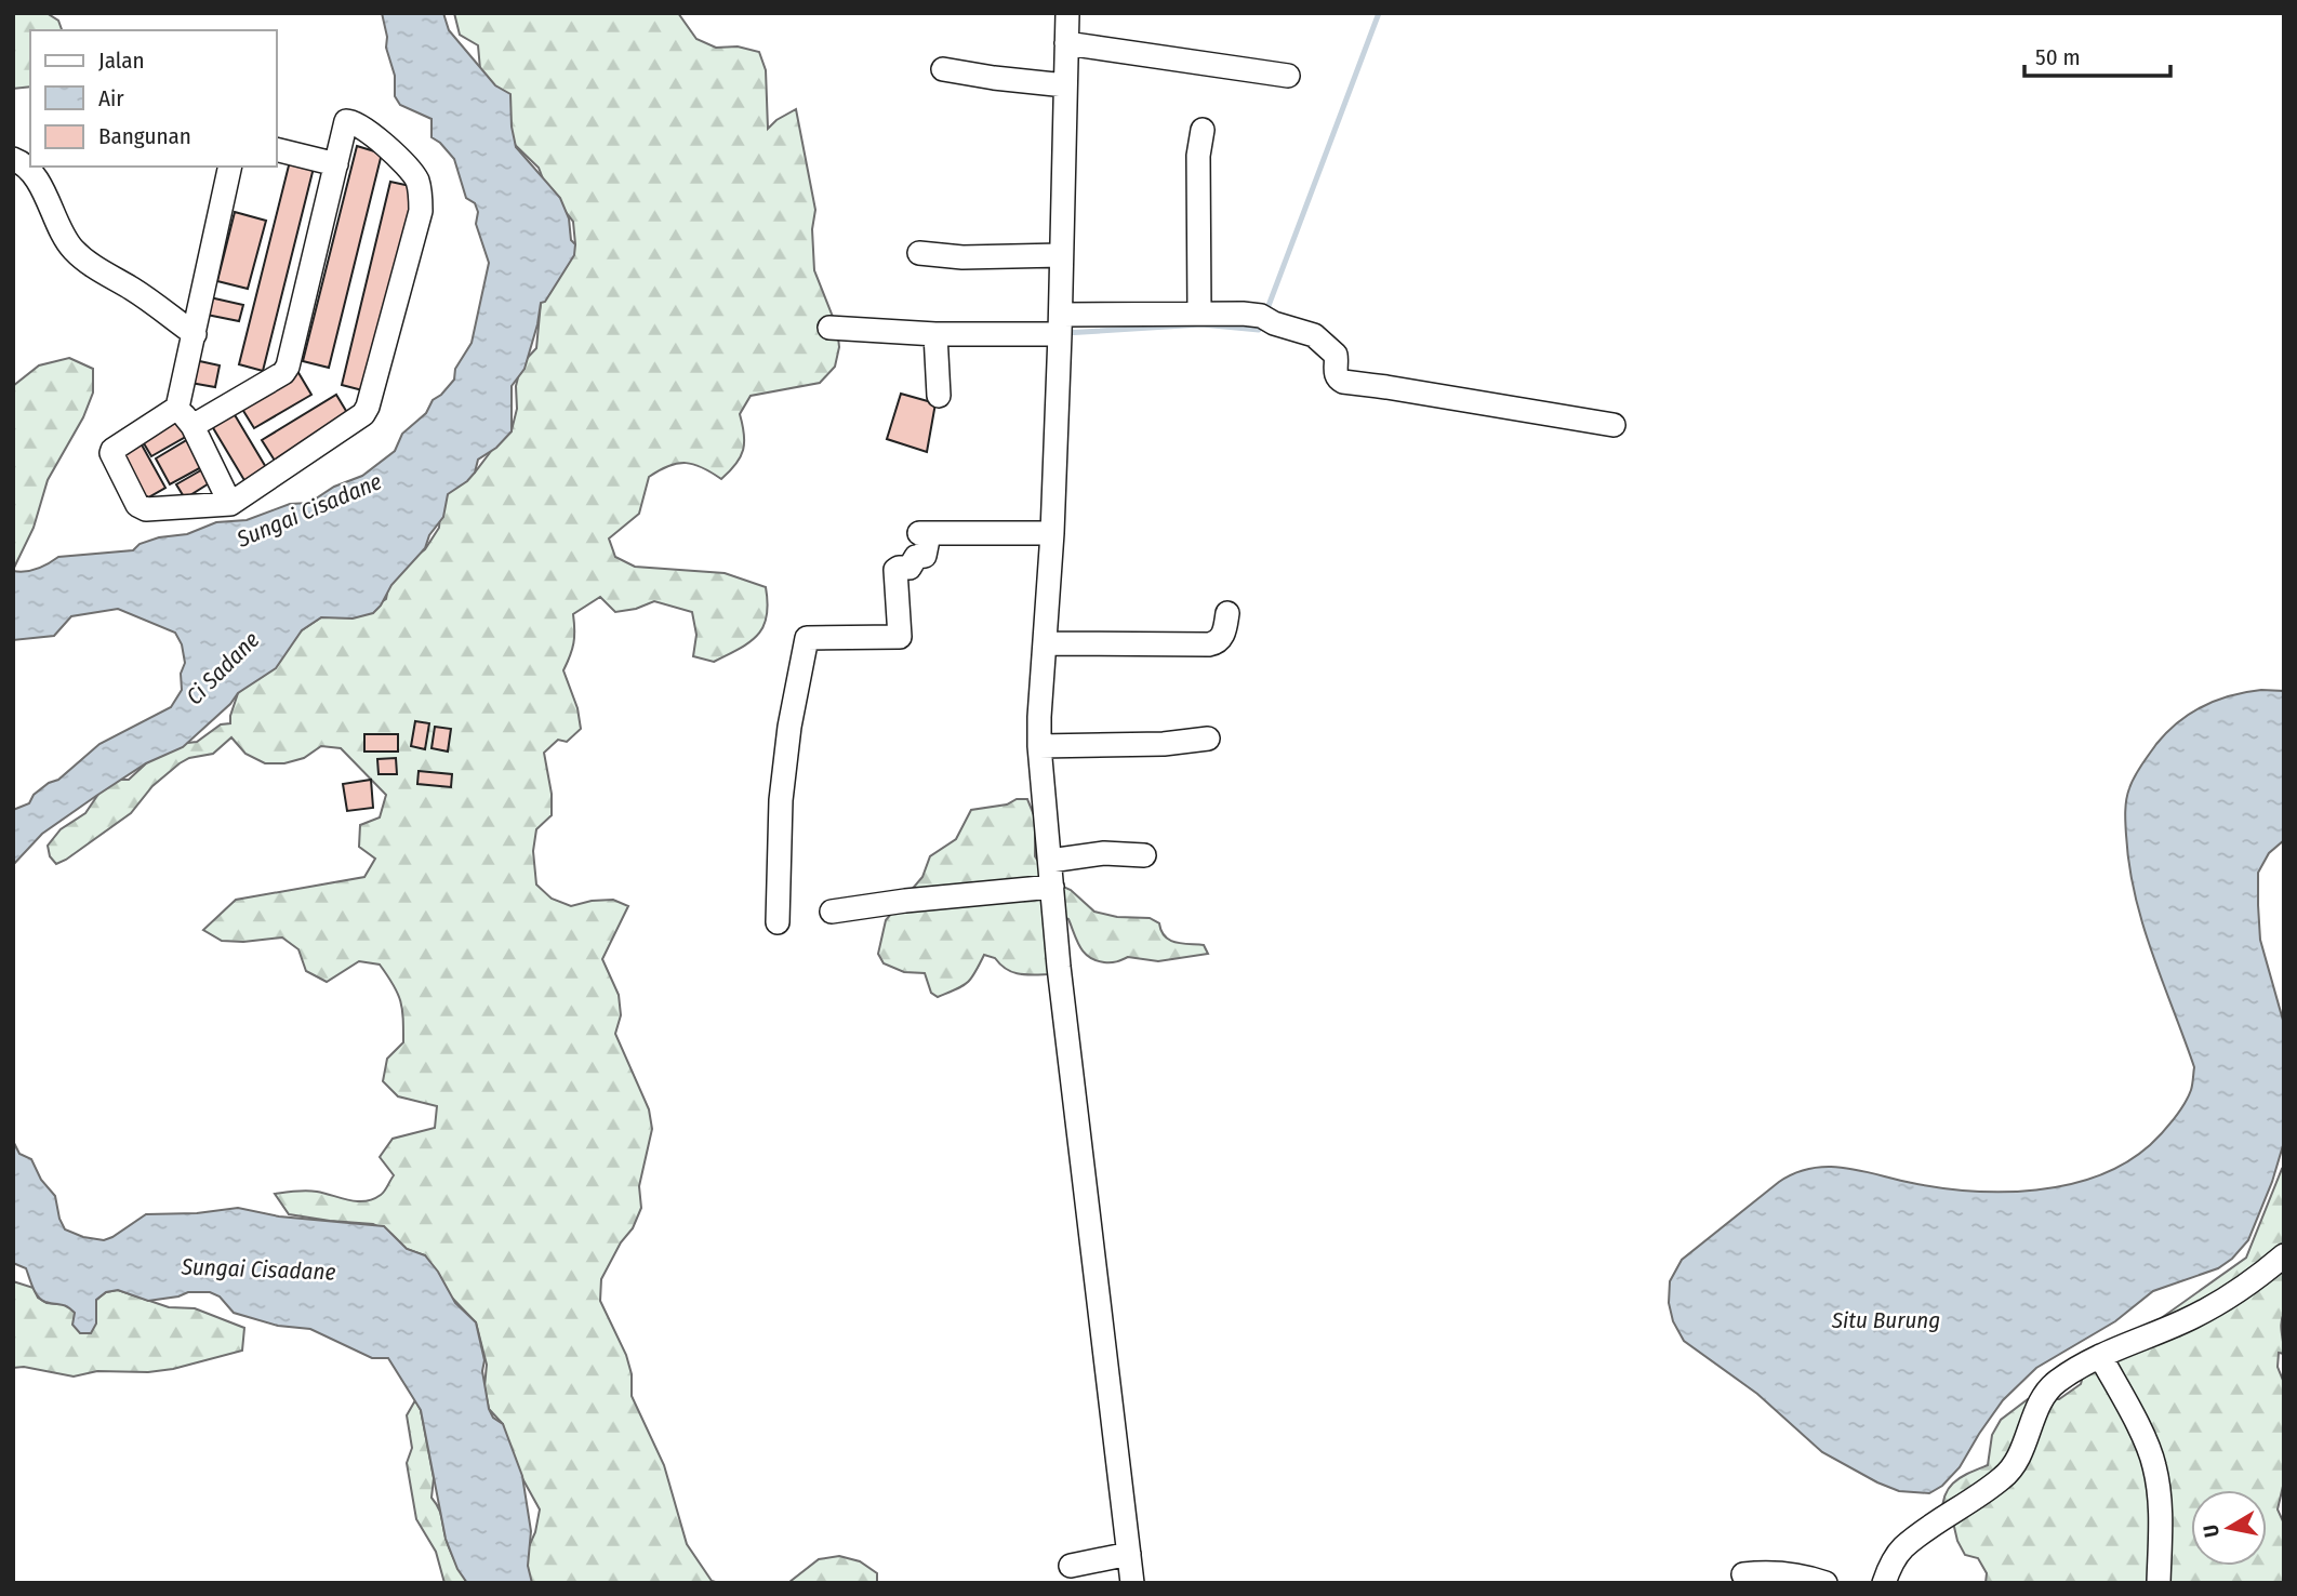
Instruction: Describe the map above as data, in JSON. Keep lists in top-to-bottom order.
{
  "water": ["Sungai Cisadane", "Ci Sadane", "Situ Burung"],
  "legend": ["Jalan", "Air", "Bangunan"],
  "scale_bar": "50 m",
  "north": "left"
}
